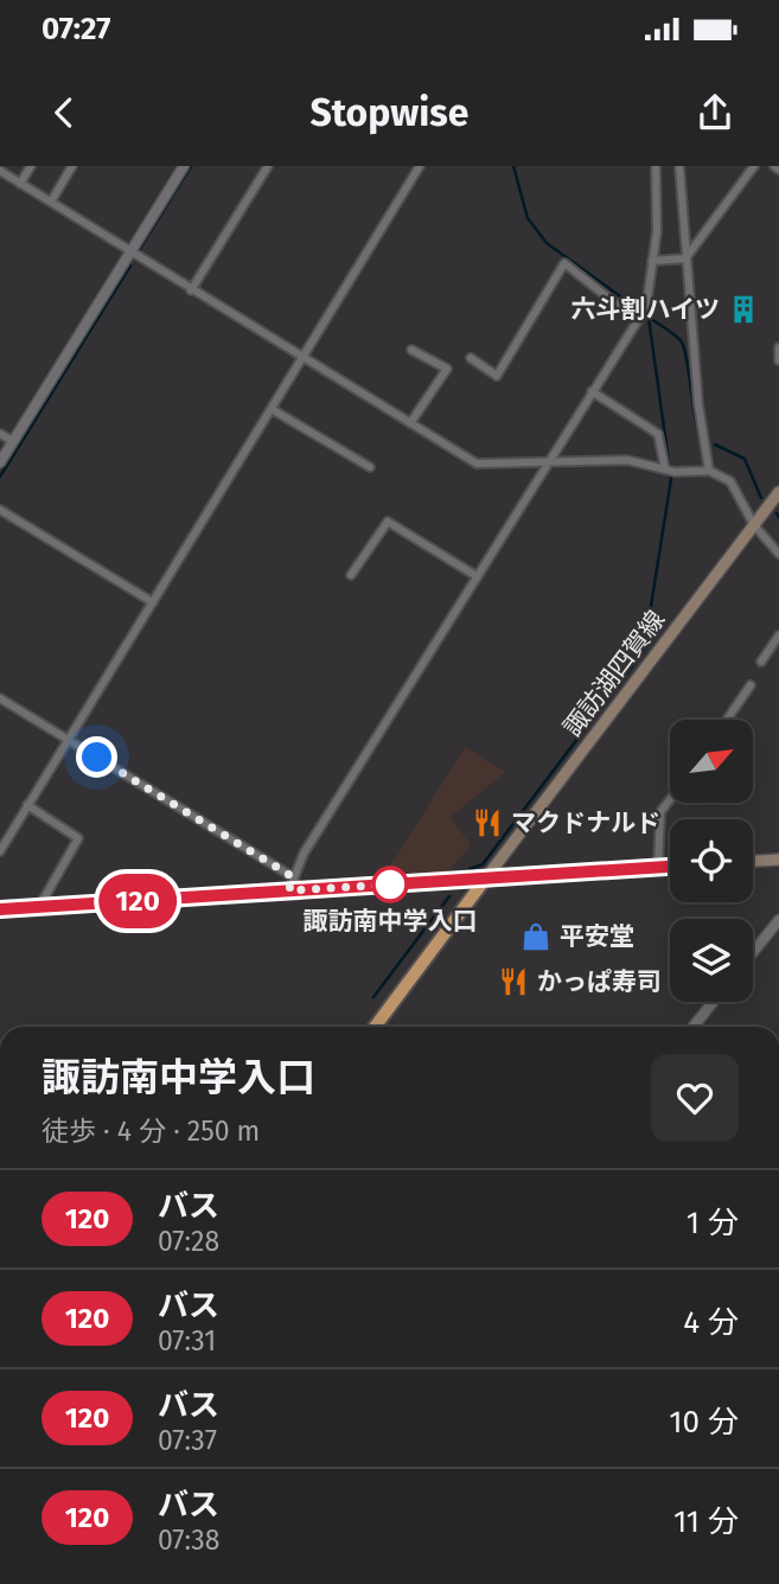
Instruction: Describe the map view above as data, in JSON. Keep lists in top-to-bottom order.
{
  "streets": {
    "main road": ["諏訪湖四賀線"]
  },
  "places": {
    "building": ["六斗割ハイツ"],
    "restaurant": ["マクドナルド", "かっぱ寿司"],
    "other": ["諏訪南中学入口"],
    "shop": ["平安堂"]
  },
  "lines": ["bus line 120"],
  "north": "top right",
  "page": {
    "status": "07:27",
    "header": "Stopwise",
    "on_map": "120",
    "heading": ["諏訪南中学入口", "徒歩 · 4 分 · 250 m"],
    "list": [
      {
        "mark": "120",
        "name": "バス",
        "note": "07:28",
        "value": "1 分"
      },
      {
        "mark": "120",
        "name": "バス",
        "note": "07:31",
        "value": "4 分"
      },
      {
        "mark": "120",
        "name": "バス",
        "note": "07:37",
        "value": "10 分"
      },
      {
        "mark": "120",
        "name": "バス",
        "note": "07:38",
        "value": "11 分"
      }
    ]
  }
}
